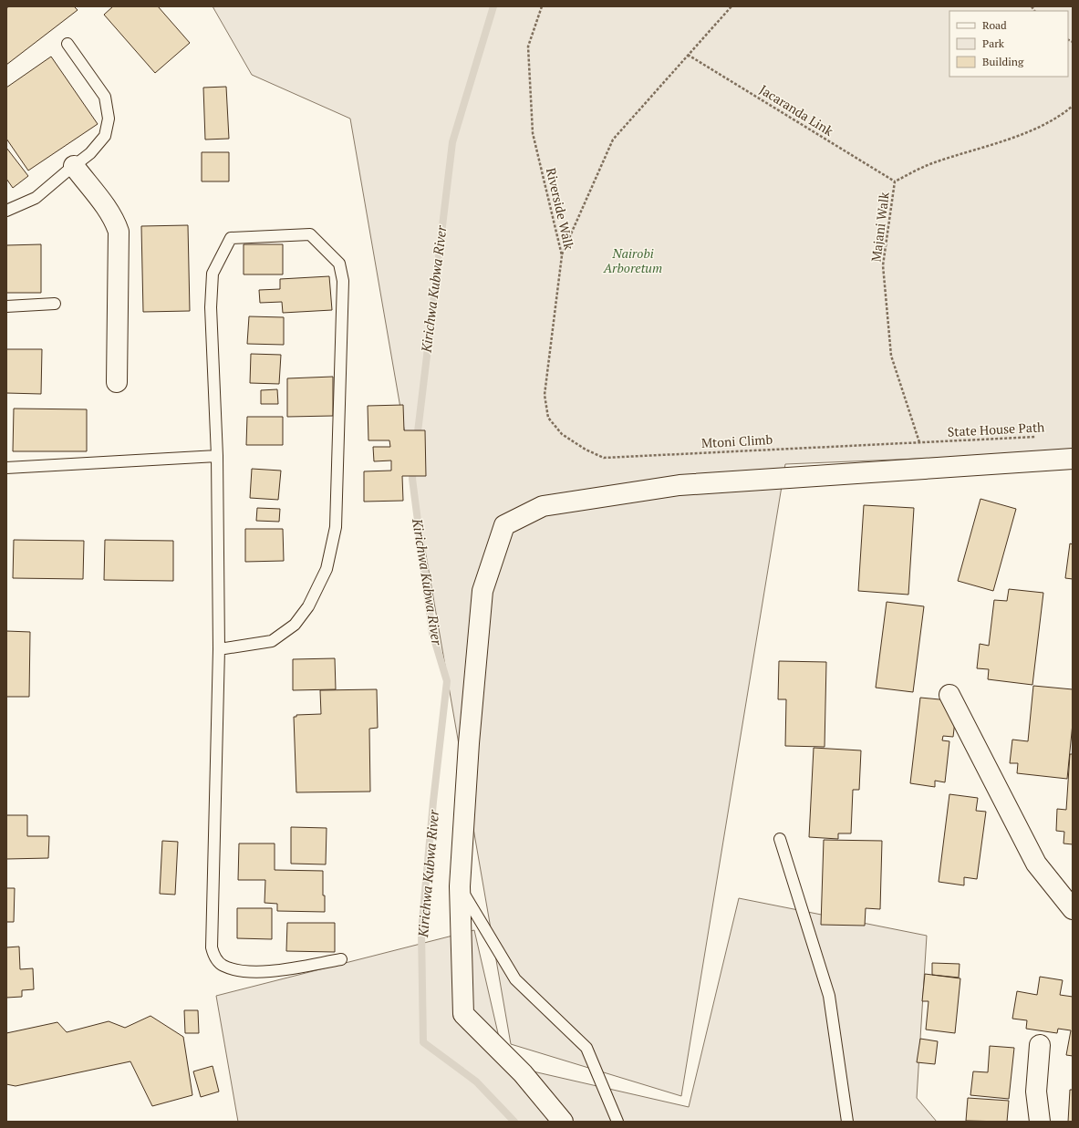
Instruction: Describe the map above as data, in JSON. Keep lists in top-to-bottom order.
{
  "streets": {
    "path": [
      "Jacaranda Link",
      "Riverside Walk",
      "Majani Walk",
      "State House Path",
      "Mtoni Climb"
    ]
  },
  "crossings": [
    ["Jacaranda Link", "Majani Walk"],
    ["Riverside Walk", "Mtoni Climb"],
    ["Majani Walk", "State House Path"],
    ["Majani Walk", "Mtoni Climb"],
    ["State House Path", "Mtoni Climb"]
  ],
  "water": ["Kirichwa Kubwa River"],
  "parks": ["Nairobi Arboretum"],
  "legend": ["Road", "Park", "Building"]
}
